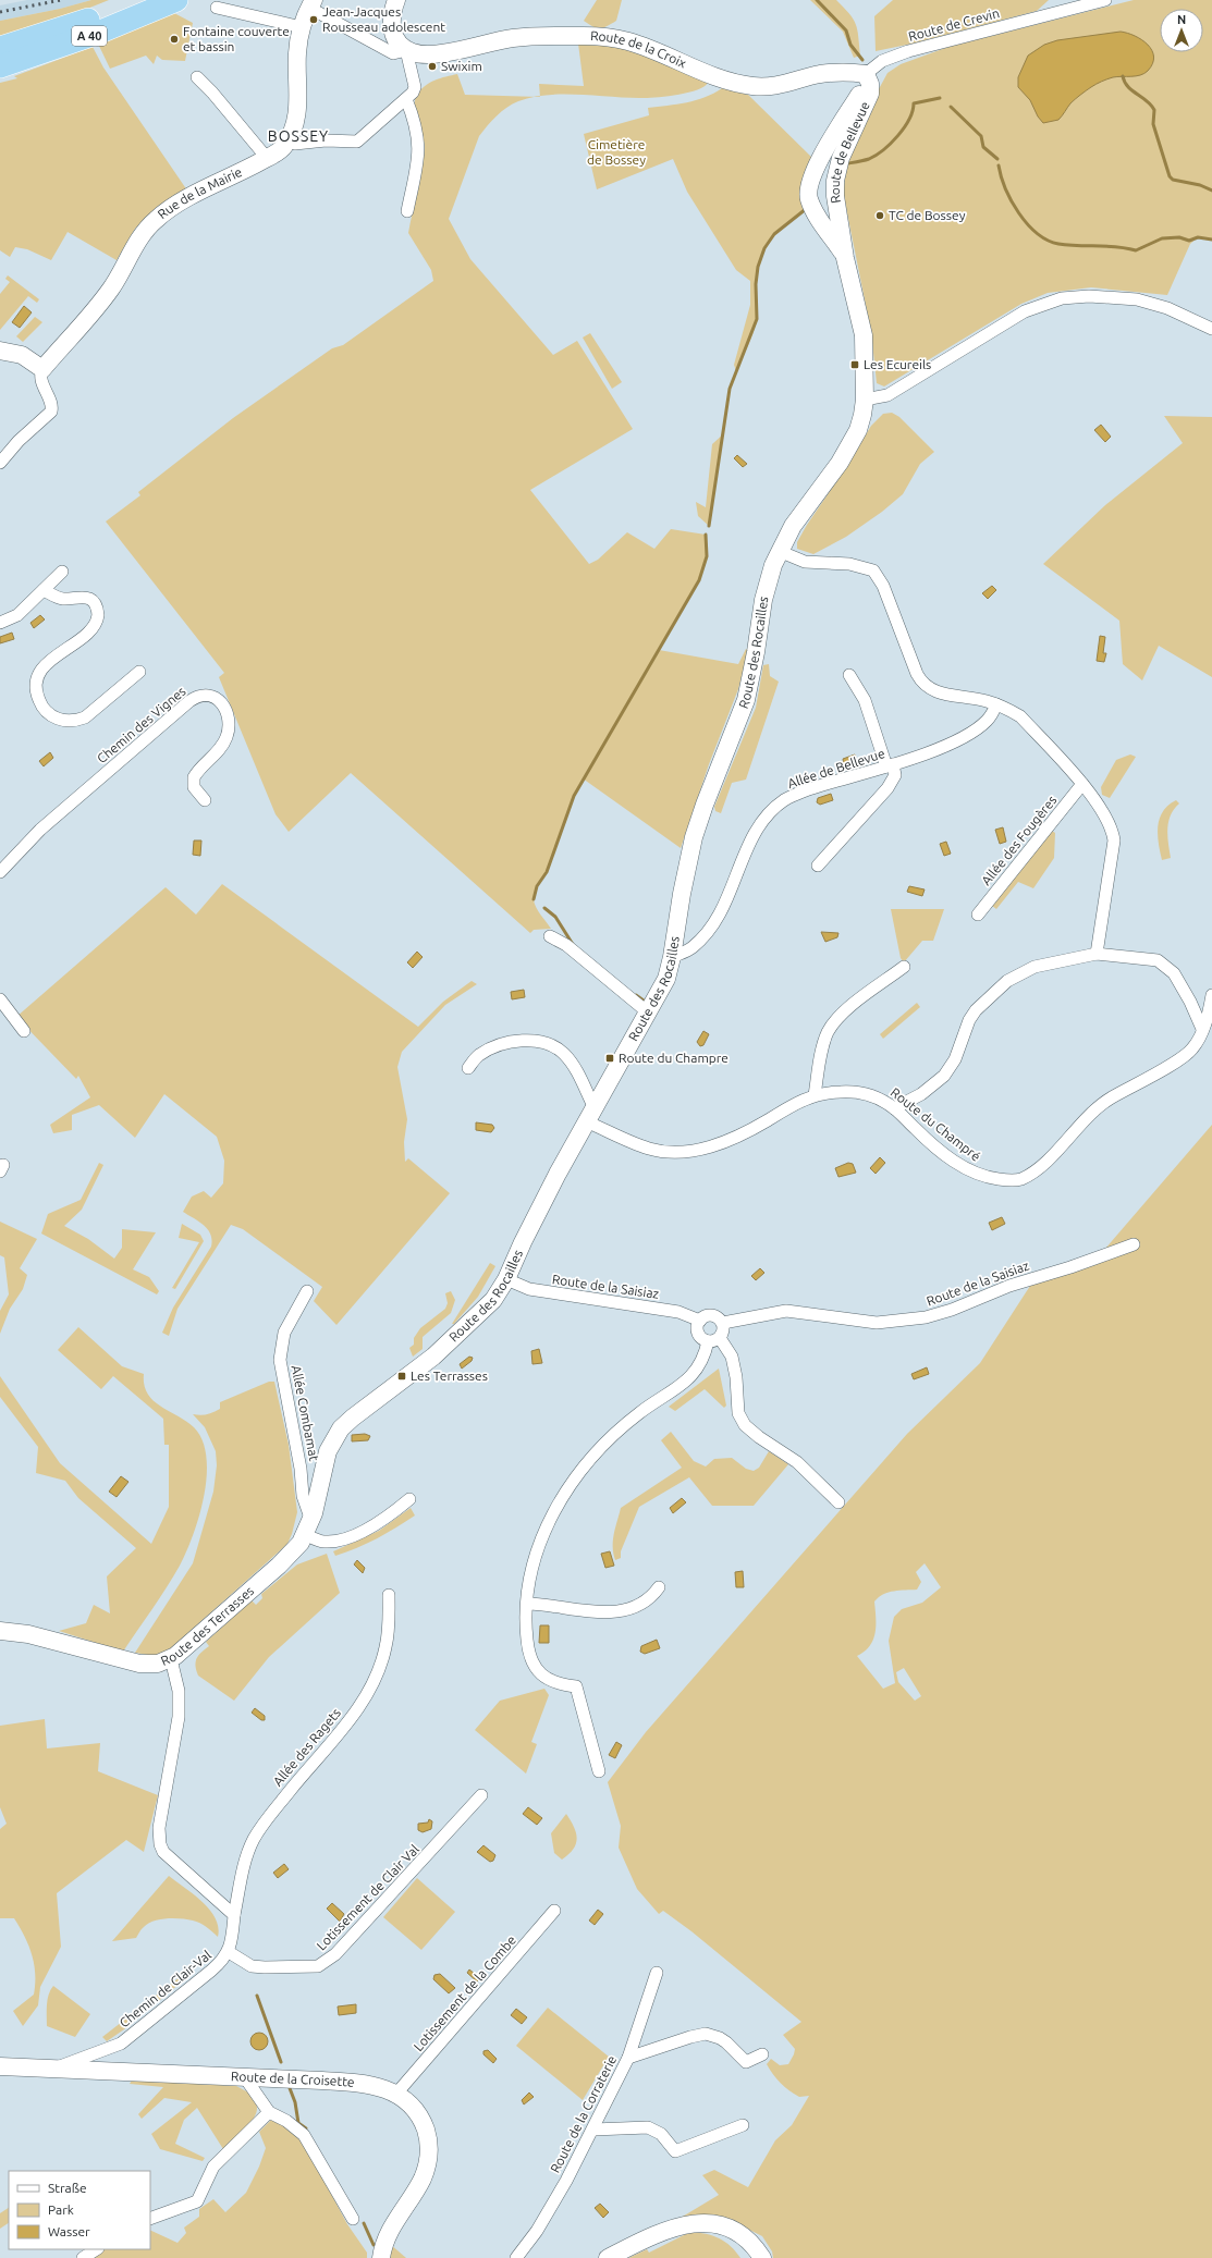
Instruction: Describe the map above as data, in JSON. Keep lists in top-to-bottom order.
{
  "streets": {
    "highway": ["A 40"],
    "street": [
      "Route de Crevin",
      "Route de la Croix",
      "Route de Bellevue",
      "Rue de la Mairie",
      "Route des Rocailles",
      "Chemin des Vignes",
      "Allée de Bellevue",
      "Allée des Fougères",
      "Route du Champré",
      "Route de la Saisiaz",
      "Allée Combamat",
      "Route des Terrasses",
      "Allée des Ragets",
      "Lotissement de Clair Val",
      "Chemin de Clair-Val",
      "Lotissement de la Combe",
      "Route de la Croisette",
      "Route de la Corraterie"
    ]
  },
  "crossings": [
    ["Route de Crevin", "Route de la Croix"],
    ["Route de Crevin", "Route de Bellevue"],
    ["Route de la Croix", "Route de Bellevue"],
    ["Route de la Croix", "Rue de la Mairie"],
    ["Route de Bellevue", "Route des Rocailles"],
    ["Route des Rocailles", "Allée de Bellevue"],
    ["Route des Rocailles", "Route du Champré"],
    ["Route des Rocailles", "Route de la Saisiaz"],
    ["Route des Rocailles", "Allée Combamat"],
    ["Route des Rocailles", "Route des Terrasses"],
    ["Allée Combamat", "Route des Terrasses"],
    ["Allée des Ragets", "Chemin de Clair-Val"],
    ["Lotissement de Clair Val", "Chemin de Clair-Val"],
    ["Chemin de Clair-Val", "Route de la Croisette"],
    ["Lotissement de la Combe", "Route de la Croisette"]
  ],
  "districts": ["BOSSEY"],
  "parks": ["Cimetière de Bossey"],
  "places": {
    "other": [
      "Jean-Jacques Rousseau adolescent",
      "Fontaine couverte et bassin",
      "Swixim",
      "TC de Bossey"
    ],
    "transit": ["Les Ecureils", "Route du Champre", "Les Terrasses"]
  },
  "legend": ["Straße", "Park", "Wasser"],
  "north": "top"
}
